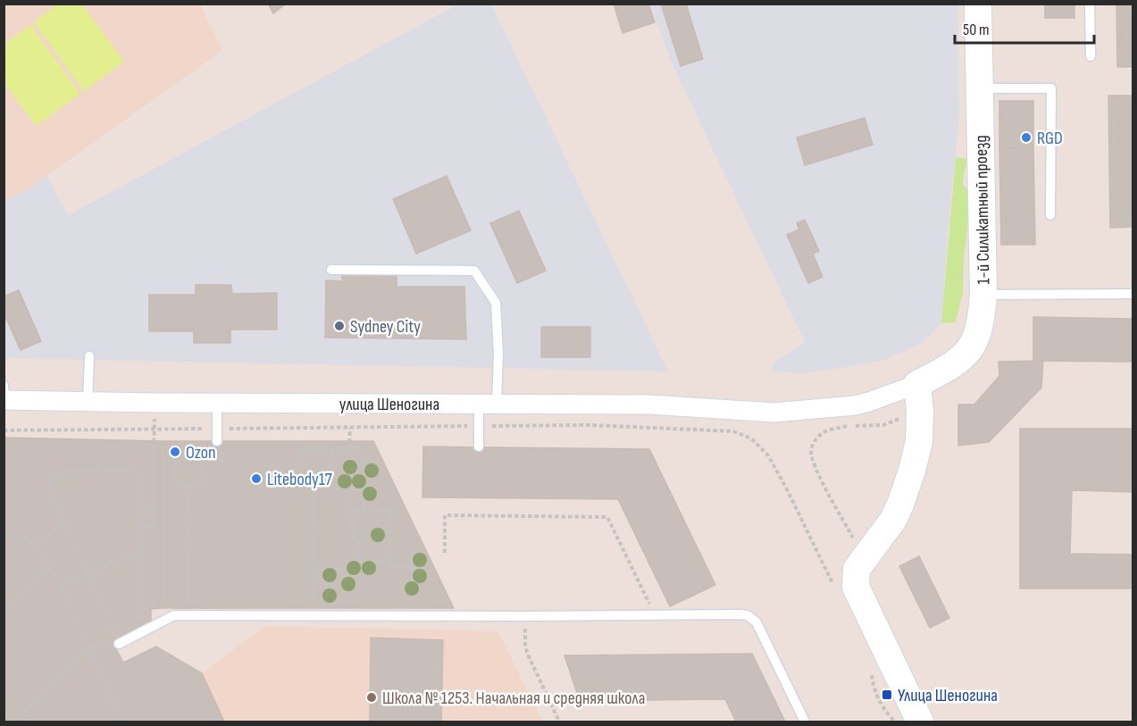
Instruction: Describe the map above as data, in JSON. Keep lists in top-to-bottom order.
{
  "streets": {
    "street": ["1-й Силикатный проезд", "улица Шеногина"]
  },
  "crossings": [
    ["1-й Силикатный проезд", "улица Шеногина"]
  ],
  "places": {
    "other": [
      "RGD",
      "Sydney City",
      "Ozon",
      "Litebody17",
      "Школа № 1253. Начальная и средняя школа"
    ],
    "transit": ["Улица Шеногина"]
  },
  "scale_bar": "50 m"
}
